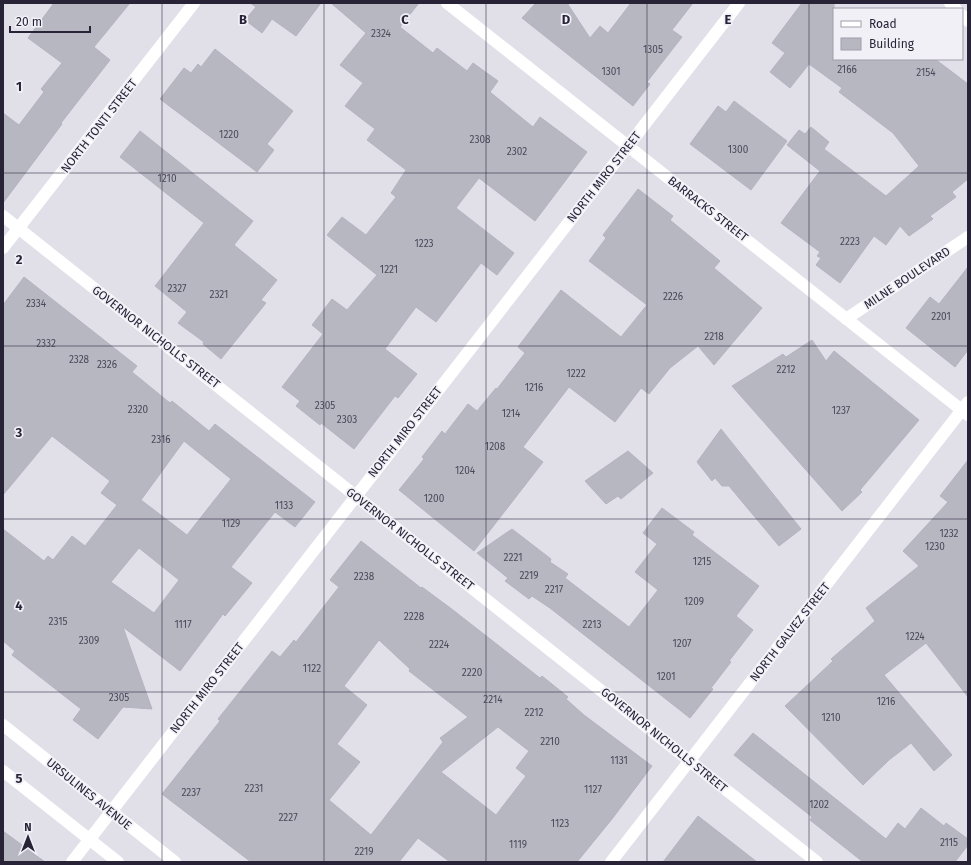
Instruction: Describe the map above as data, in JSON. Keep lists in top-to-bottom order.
{
  "streets": {
    "street": [
      "NORTH TONTI STREET",
      "NORTH MIRO STREET",
      "BARRACKS STREET",
      "MILNE BOULEVARD",
      "GOVERNOR NICHOLLS STREET",
      "NORTH GALVEZ STREET",
      "URSULINES AVENUE"
    ]
  },
  "crossings": [
    ["NORTH TONTI STREET", "GOVERNOR NICHOLLS STREET"],
    ["NORTH MIRO STREET", "BARRACKS STREET"],
    ["NORTH MIRO STREET", "GOVERNOR NICHOLLS STREET"],
    ["NORTH MIRO STREET", "URSULINES AVENUE"],
    ["BARRACKS STREET", "MILNE BOULEVARD"],
    ["BARRACKS STREET", "NORTH GALVEZ STREET"],
    ["GOVERNOR NICHOLLS STREET", "NORTH GALVEZ STREET"]
  ],
  "house_numbers": [
    "2324",
    "1305",
    "2166",
    "1301",
    "2154",
    "1220",
    "2308",
    "1300",
    "2302",
    "1210",
    "2223",
    "1223",
    "1221",
    "2327",
    "2321",
    "2226",
    "2334",
    "2201",
    "2218",
    "2332",
    "2328",
    "2326",
    "2212",
    "1222",
    "1216",
    "2305",
    "2320",
    "1237",
    "1214",
    "2303",
    "2316",
    "1208",
    "1204",
    "1200",
    "1133",
    "1129",
    "1232",
    "1230",
    "2221",
    "1215",
    "2219",
    "2238",
    "2217",
    "1209",
    "2228",
    "2315",
    "1117",
    "2213",
    "1224",
    "2309",
    "1207",
    "2224",
    "1122",
    "2220",
    "1201",
    "2305",
    "2214",
    "1216",
    "2212",
    "1210",
    "2210",
    "1131",
    "2231",
    "1127",
    "2237",
    "1202",
    "2227",
    "1123",
    "2115",
    "1119",
    "2219"
  ],
  "legend": ["Road", "Building"],
  "scale_bar": "20 m",
  "north": "top",
  "grid": {
    "columns": [
      "B",
      "C",
      "D",
      "E"
    ],
    "rows": [
      "1",
      "2",
      "3",
      "4",
      "5"
    ]
  }
}
